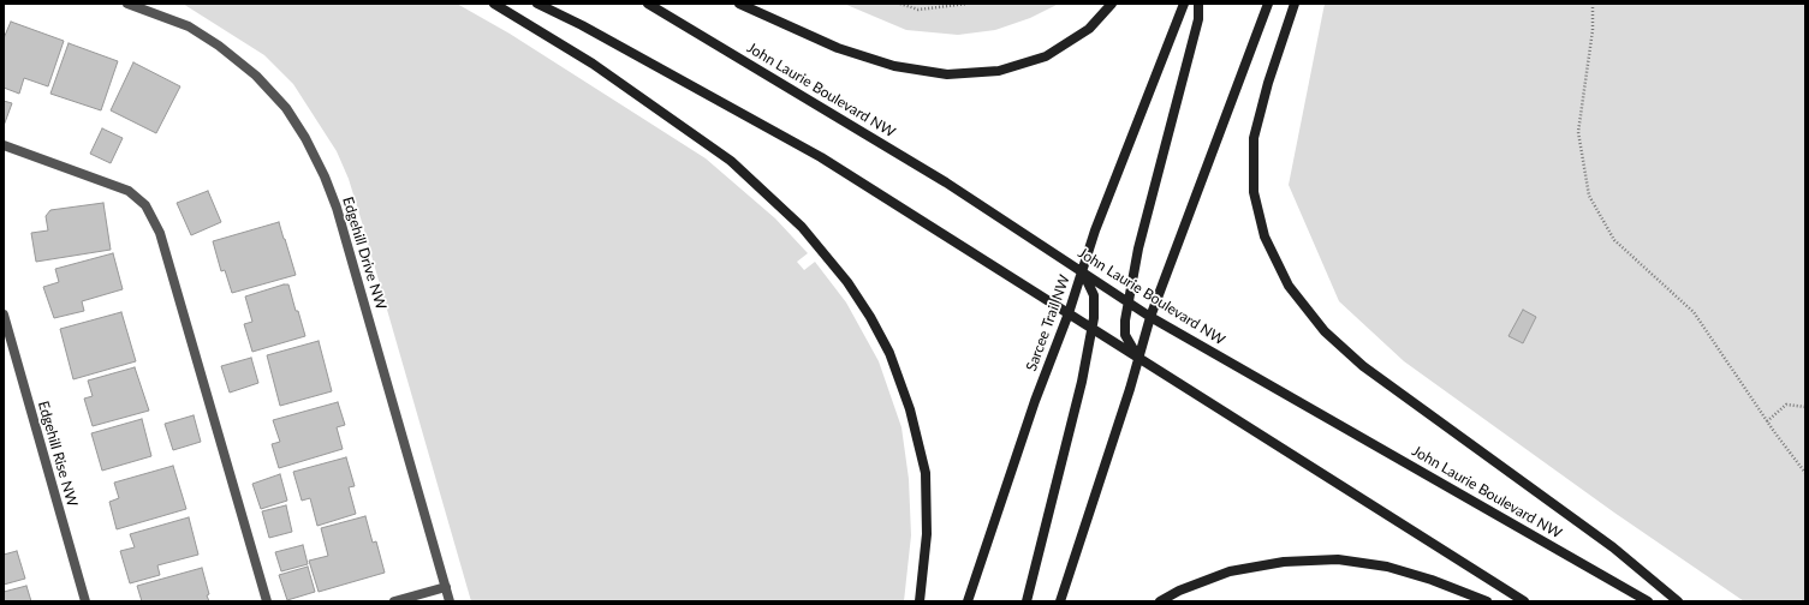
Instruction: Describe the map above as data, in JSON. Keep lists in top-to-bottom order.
{
  "streets": {
    "main road": ["John Laurie Boulevard NW", "Sarcee Trail NW"],
    "street": ["Edgehill Drive NW", "Edgehill Rise NW"]
  },
  "crossings": [
    ["John Laurie Boulevard NW", "Sarcee Trail NW"]
  ]
}
